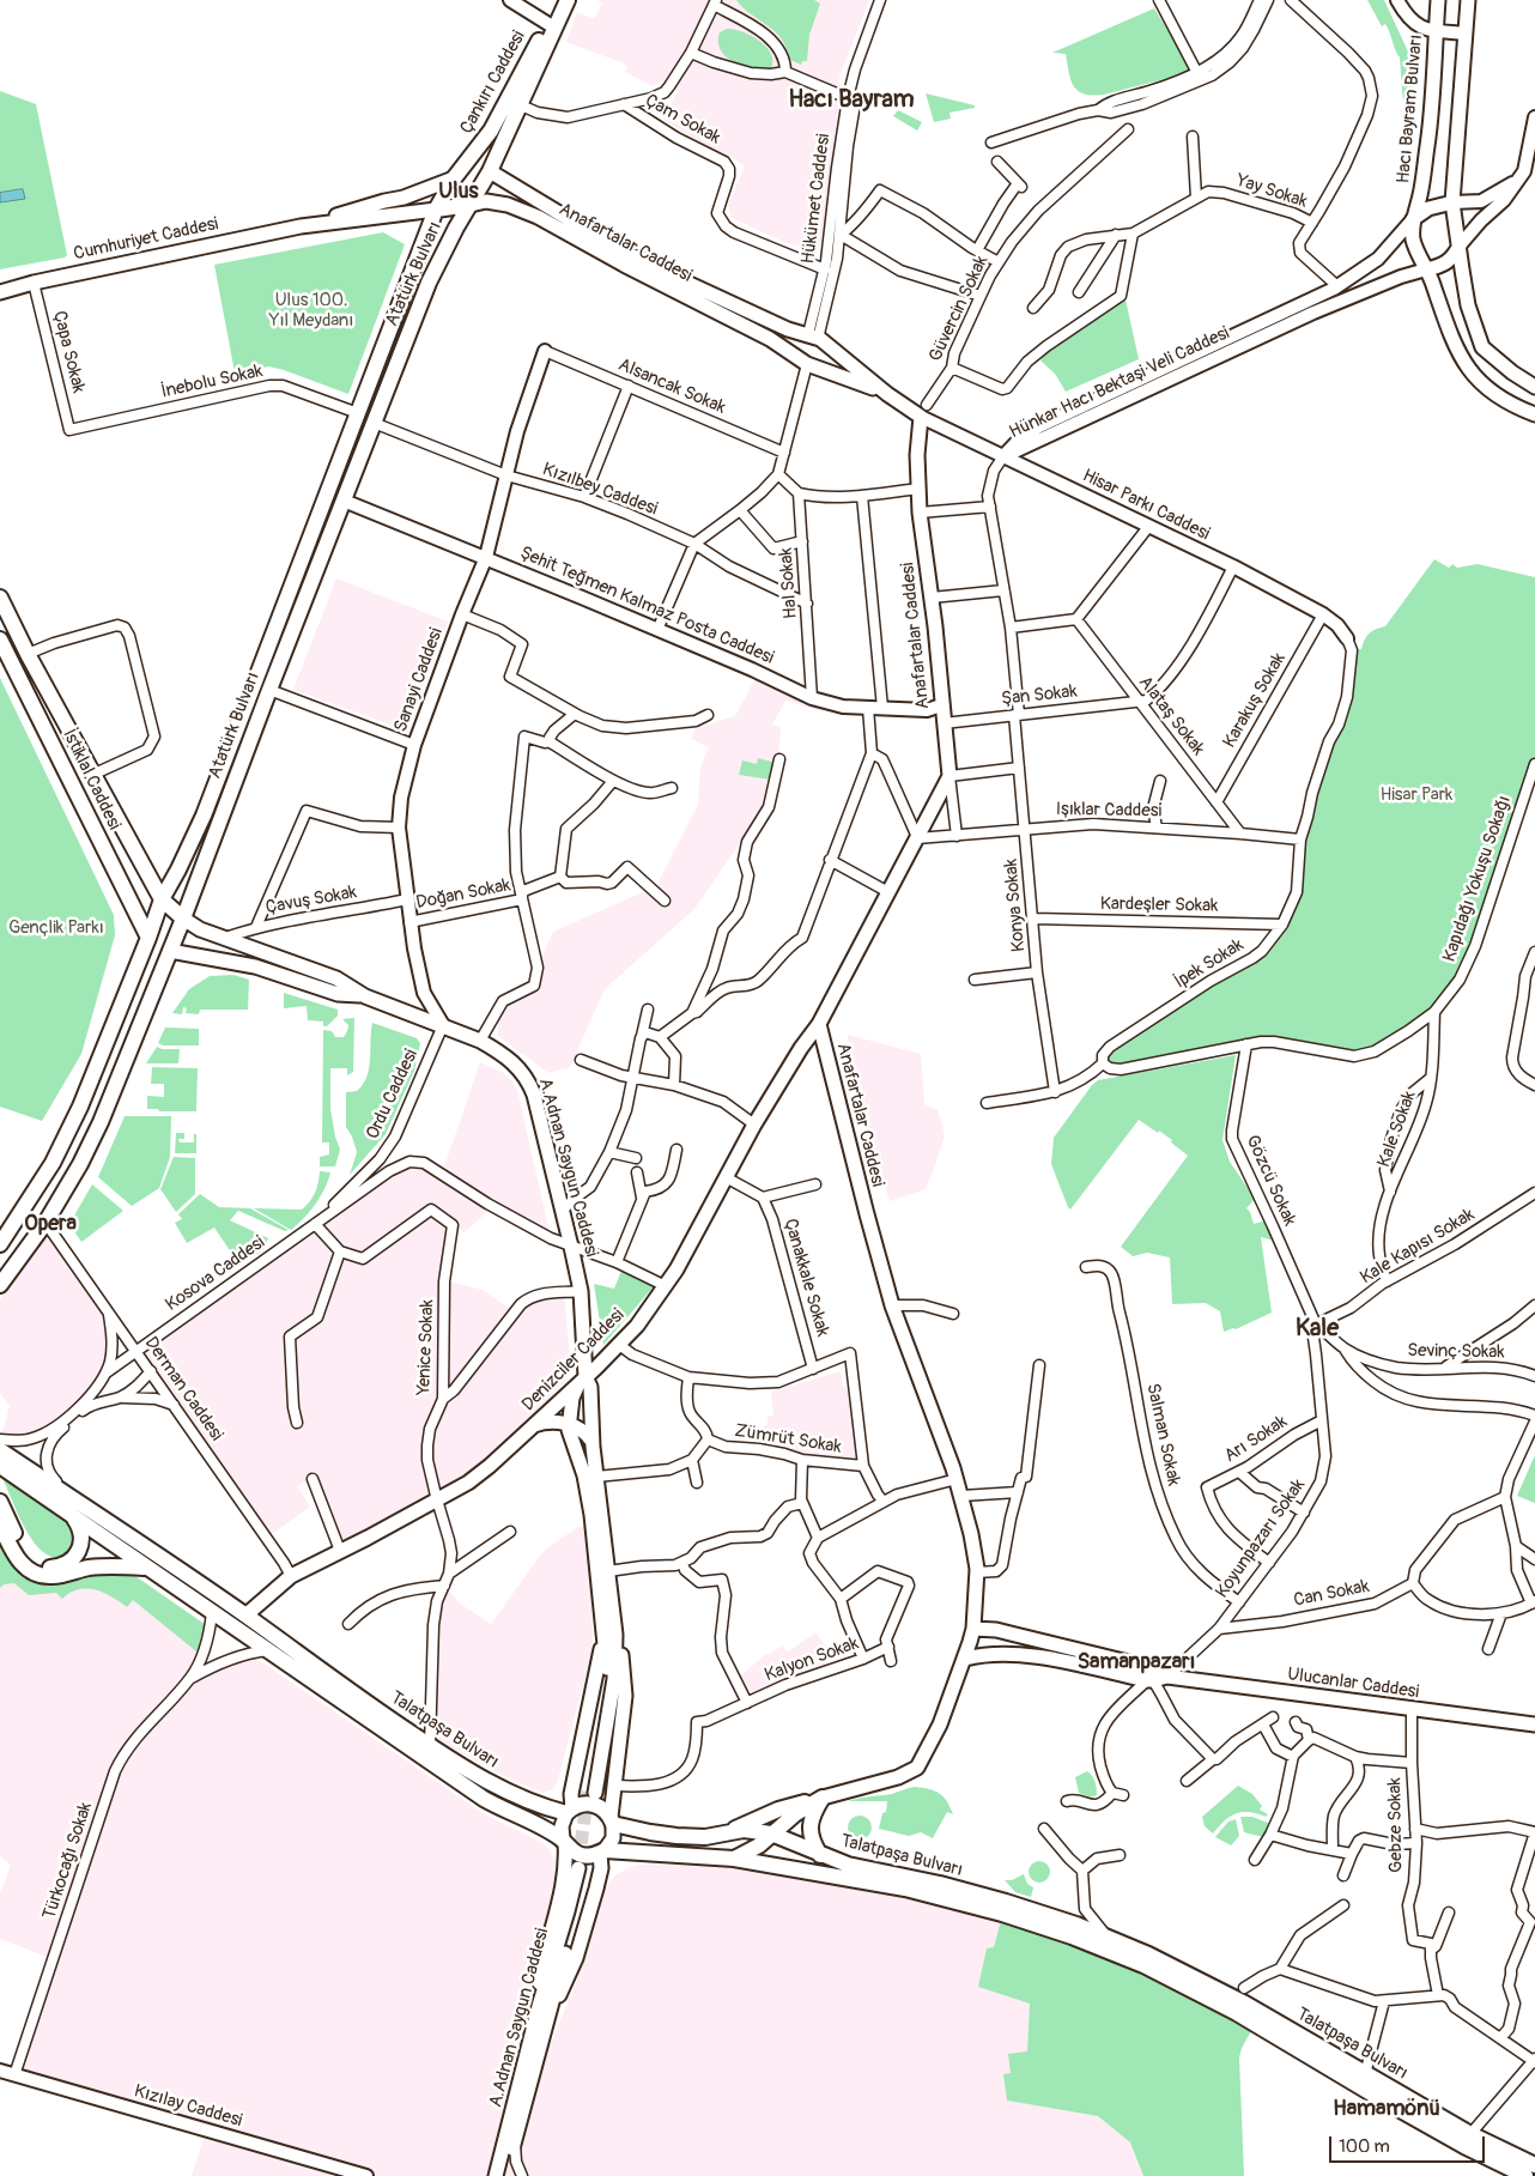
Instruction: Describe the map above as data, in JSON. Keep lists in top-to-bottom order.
{
  "streets": {
    "main road": [
      "Çankırı Caddesi",
      "Hacı Bayram Bulvarı",
      "Cumhuriyet Caddesi",
      "Anafartalar Caddesi",
      "Atatürk Bulvarı",
      "İstiklal Caddesi",
      "A.Adnan Saygun Caddesi",
      "Denizciler Caddesi",
      "Koyunpazarı Sokak",
      "Ulucanlar Caddesi",
      "Talatpaşa Bulvarı"
    ],
    "street": [
      "Çam Sokak",
      "Yay Sokak",
      "Hükümet Caddesi",
      "Güvercin Sokak",
      "Çapa Sokak",
      "İnebolu Sokak",
      "Hünkar Hacı Bektaşi Veli Caddesi",
      "Alsancak Sokak",
      "Kızılbey Caddesi",
      "Hisar Parkı Caddesi",
      "Hal Sokak",
      "Şehit Teğmen Kalmaz Posta Caddesi",
      "Sanayi Caddesi",
      "Şan Sokak",
      "Karakuş Sokak",
      "Alataş Sokak",
      "Işıklar Caddesi",
      "Kapıdağı Yokuşu Sokağı",
      "Doğan Sokak",
      "Çavuş Sokak",
      "Konya Sokak",
      "Kardeşler Sokak",
      "İpek Sokak",
      "Ordu Caddesi",
      "Kale Sokak",
      "Gözcü Sokak",
      "Kale Kapısı Sokak",
      "Kosova Caddesi",
      "Çanakkale Sokak",
      "Yenice Sokak",
      "Sevinç Sokak",
      "Derman Caddesi",
      "Salman Sokak",
      "Zümrüt Sokak",
      "Arı Sokak",
      "Can Sokak",
      "Kalyon Sokak",
      "Gebze Sokak",
      "Türkocağı Sokak",
      "Kızılay Caddesi"
    ]
  },
  "crossings": [
    ["Çankırı Caddesi", "Çam Sokak"],
    ["Çankırı Caddesi", "Cumhuriyet Caddesi"],
    ["Çankırı Caddesi", "Anafartalar Caddesi"],
    ["Çankırı Caddesi", "Atatürk Bulvarı"],
    ["Hacı Bayram Bulvarı", "Hünkar Hacı Bektaşi Veli Caddesi"],
    ["Çam Sokak", "Hükümet Caddesi"],
    ["Hükümet Caddesi", "Anafartalar Caddesi"],
    ["Cumhuriyet Caddesi", "Atatürk Bulvarı"],
    ["Cumhuriyet Caddesi", "Çapa Sokak"],
    ["Anafartalar Caddesi", "Atatürk Bulvarı"],
    ["Anafartalar Caddesi", "Güvercin Sokak"],
    ["Anafartalar Caddesi", "Hisar Parkı Caddesi"],
    ["Anafartalar Caddesi", "Şehit Teğmen Kalmaz Posta Caddesi"],
    ["Anafartalar Caddesi", "Şan Sokak"],
    ["Anafartalar Caddesi", "Işıklar Caddesi"],
    ["Anafartalar Caddesi", "Denizciler Caddesi"],
    ["Anafartalar Caddesi", "Koyunpazarı Sokak"],
    ["Atatürk Bulvarı", "İnebolu Sokak"],
    ["Atatürk Bulvarı", "Kızılbey Caddesi"],
    ["Atatürk Bulvarı", "Şehit Teğmen Kalmaz Posta Caddesi"],
    ["Atatürk Bulvarı", "İstiklal Caddesi"],
    ["Atatürk Bulvarı", "A.Adnan Saygun Caddesi"],
    ["Atatürk Bulvarı", "Derman Caddesi"],
    ["Güvercin Sokak", "Hisar Parkı Caddesi"],
    ["Çapa Sokak", "İnebolu Sokak"],
    ["Hünkar Hacı Bektaşi Veli Caddesi", "Hisar Parkı Caddesi"],
    ["Hünkar Hacı Bektaşi Veli Caddesi", "Konya Sokak"],
    ["Alsancak Sokak", "Sanayi Caddesi"],
    ["Kızılbey Caddesi", "Hal Sokak"],
    ["Kızılbey Caddesi", "Sanayi Caddesi"],
    ["Hisar Parkı Caddesi", "Karakuş Sokak"],
    ["Hisar Parkı Caddesi", "Konya Sokak"],
    ["Hisar Parkı Caddesi", "İpek Sokak"],
    ["Hal Sokak", "Şehit Teğmen Kalmaz Posta Caddesi"],
    ["Şehit Teğmen Kalmaz Posta Caddesi", "Sanayi Caddesi"],
    ["Sanayi Caddesi", "Doğan Sokak"],
    ["Sanayi Caddesi", "Çavuş Sokak"],
    ["Sanayi Caddesi", "Ordu Caddesi"],
    ["Sanayi Caddesi", "A.Adnan Saygun Caddesi"],
    ["Şan Sokak", "Alataş Sokak"],
    ["Şan Sokak", "Konya Sokak"],
    ["Karakuş Sokak", "Alataş Sokak"],
    ["Alataş Sokak", "Işıklar Caddesi"],
    ["İstiklal Caddesi", "A.Adnan Saygun Caddesi"],
    ["Işıklar Caddesi", "Konya Sokak"],
    ["Işıklar Caddesi", "İpek Sokak"],
    ["Kapıdağı Yokuşu Sokağı", "İpek Sokak"],
    ["Kapıdağı Yokuşu Sokağı", "Kale Sokak"],
    ["Kapıdağı Yokuşu Sokağı", "Gözcü Sokak"],
    ["Çavuş Sokak", "A.Adnan Saygun Caddesi"],
    ["Konya Sokak", "Kardeşler Sokak"],
    ["Konya Sokak", "İpek Sokak"],
    ["Kardeşler Sokak", "İpek Sokak"],
    ["Ordu Caddesi", "A.Adnan Saygun Caddesi"],
    ["Ordu Caddesi", "Kosova Caddesi"],
    ["Kale Sokak", "Kale Kapısı Sokak"],
    ["A.Adnan Saygun Caddesi", "Denizciler Caddesi"],
    ["Gözcü Sokak", "Kale Kapısı Sokak"],
    ["Gözcü Sokak", "Sevinç Sokak"],
    ["Gözcü Sokak", "Koyunpazarı Sokak"],
    ["Kale Kapısı Sokak", "Sevinç Sokak"],
    ["Kale Kapısı Sokak", "Koyunpazarı Sokak"],
    ["Kosova Caddesi", "Derman Caddesi"],
    ["Yenice Sokak", "Denizciler Caddesi"],
    ["Sevinç Sokak", "Koyunpazarı Sokak"],
    ["Denizciler Caddesi", "Derman Caddesi"],
    ["Denizciler Caddesi", "Talatpaşa Bulvarı"],
    ["Salman Sokak", "Koyunpazarı Sokak"],
    ["Arı Sokak", "Koyunpazarı Sokak"],
    ["Koyunpazarı Sokak", "Can Sokak"],
    ["Koyunpazarı Sokak", "Ulucanlar Caddesi"],
    ["Ulucanlar Caddesi", "Gebze Sokak"],
    ["Talatpaşa Bulvarı", "Türkocağı Sokak"],
    ["Türkocağı Sokak", "Kızılay Caddesi"]
  ],
  "districts": [
    "Hacı Bayram",
    "Ulus",
    "Opera",
    "Kale",
    "Samanpazarı",
    "Hamamönü"
  ],
  "parks": ["Ulus 100. Yıl Meydanı", "Hisar Park", "Gençlik Parkı"],
  "scale_bar": "100 m"
}
